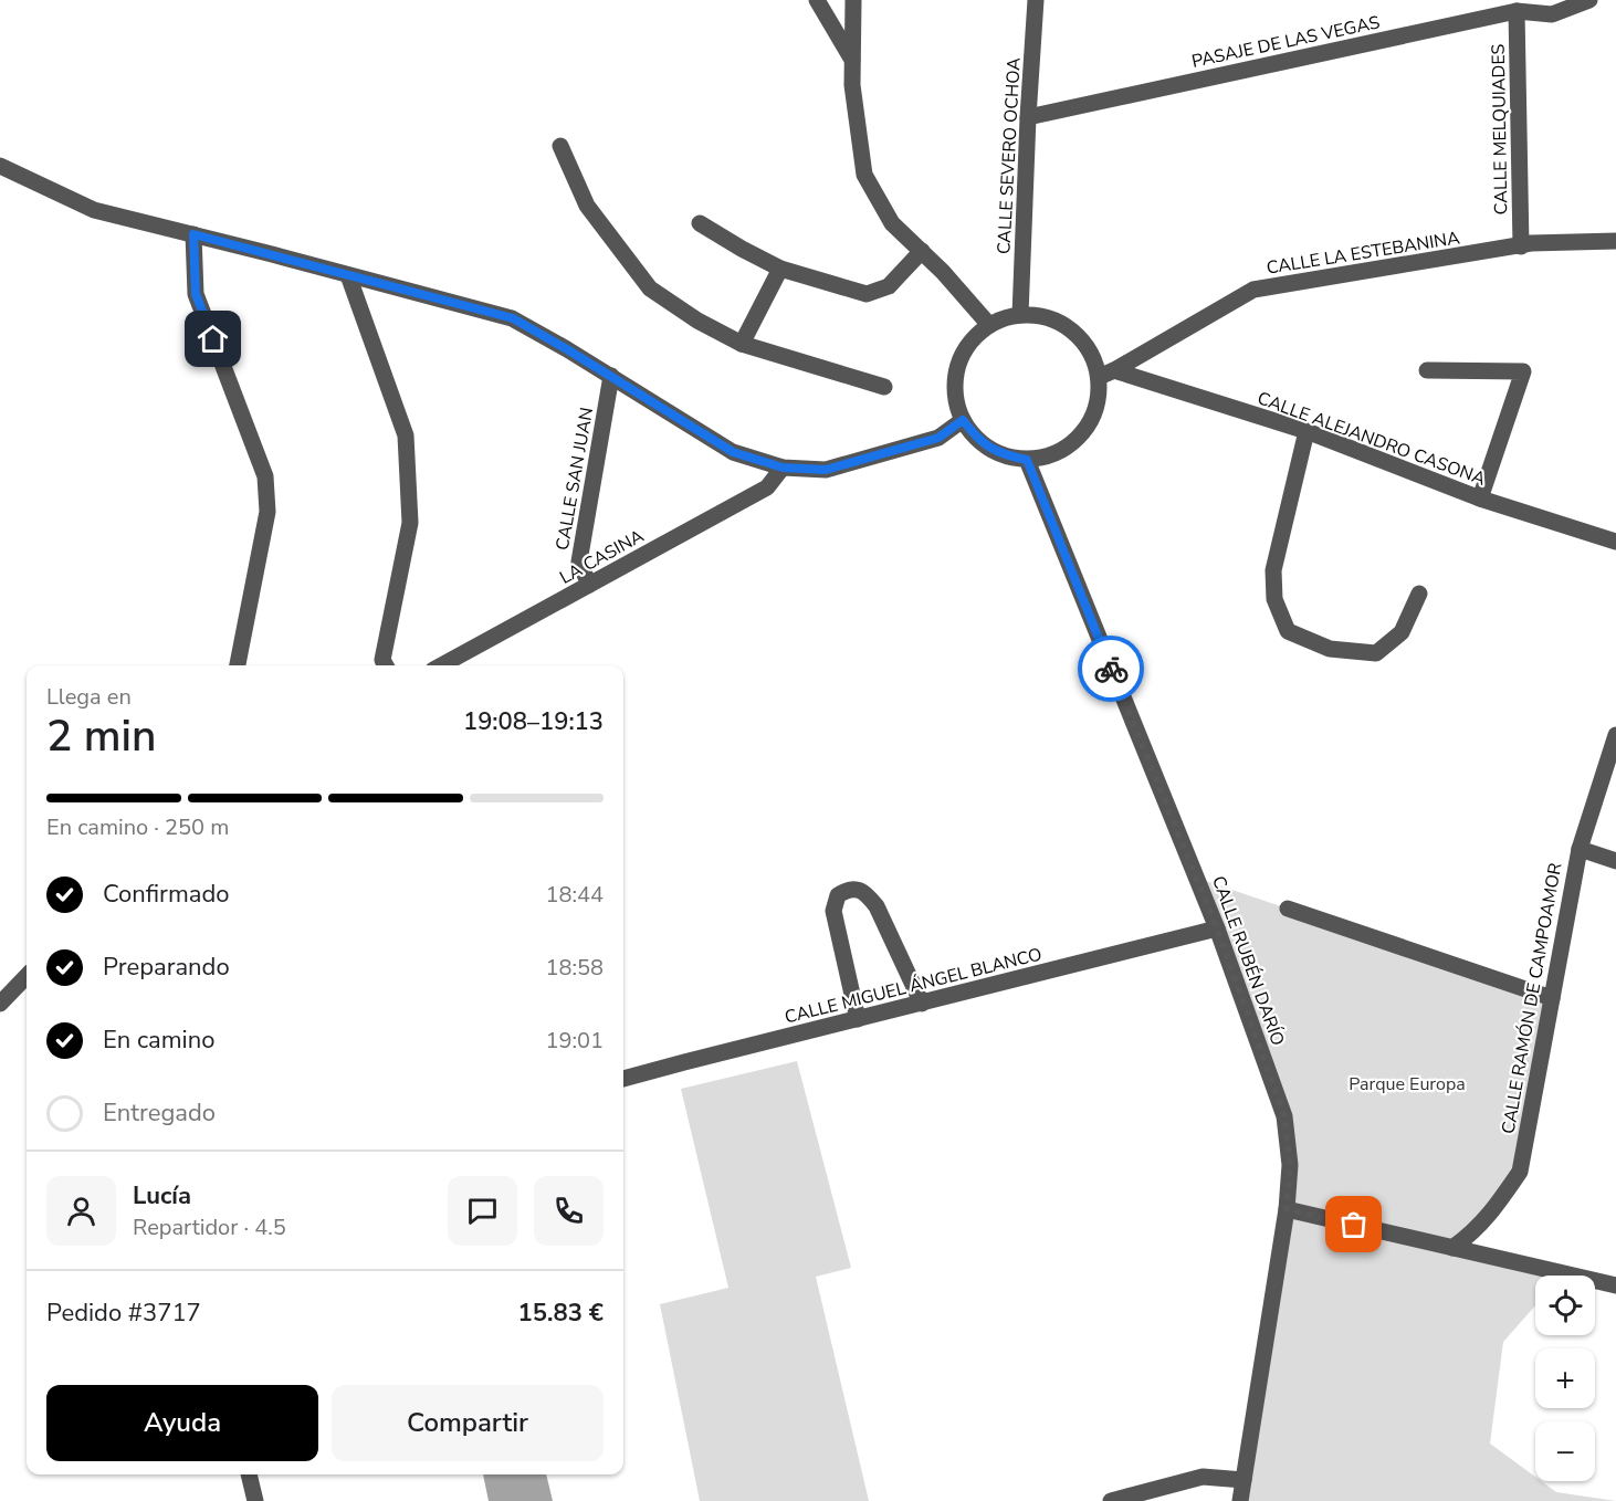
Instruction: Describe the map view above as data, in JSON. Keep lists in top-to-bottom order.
{
  "streets": {
    "street": [
      "PASAJE DE LAS VEGAS",
      "CALLE MELQUIADES",
      "CALLE SEVERO OCHOA",
      "CALLE LA ESTEBANINA",
      "CALLE ALEJANDRO CASONA",
      "CALLE SAN JUAN",
      "LA CASINA",
      "CALLE RUBÉN DARÍO",
      "CALLE MIGUEL ÁNGEL BLANCO",
      "CALLE RAMÓN DE CAMPOAMOR"
    ]
  },
  "crossings": [
    ["PASAJE DE LAS VEGAS", "CALLE MELQUIADES"],
    ["PASAJE DE LAS VEGAS", "CALLE SEVERO OCHOA"],
    ["CALLE MELQUIADES", "CALLE LA ESTEBANINA"],
    ["CALLE SEVERO OCHOA", "CALLE LA ESTEBANINA"],
    ["CALLE SEVERO OCHOA", "CALLE ALEJANDRO CASONA"],
    ["CALLE SEVERO OCHOA", "CALLE RUBÉN DARÍO"],
    ["CALLE LA ESTEBANINA", "CALLE ALEJANDRO CASONA"],
    ["CALLE LA ESTEBANINA", "CALLE RUBÉN DARÍO"],
    ["CALLE ALEJANDRO CASONA", "CALLE RUBÉN DARÍO"],
    ["CALLE SAN JUAN", "LA CASINA"],
    ["CALLE RUBÉN DARÍO", "CALLE MIGUEL ÁNGEL BLANCO"]
  ],
  "parks": ["Parque Europa"],
  "page": {
    "heading": ["2 min", "Llega en", "19:08–19:13"],
    "panel": [
      "Lucía",
      "Repartidor · 4.5",
      "Pedido #3717",
      "15.83 €"
    ],
    "bar": "En camino · 250 m",
    "list": [
      ["Confirmado", "18:44"],
      ["Preparando", "18:58"],
      ["En camino", "19:01"],
      "Entregado"
    ],
    "map_buttons": ["+", "−"],
    "buttons": ["Ayuda", "Compartir"]
  }
}
